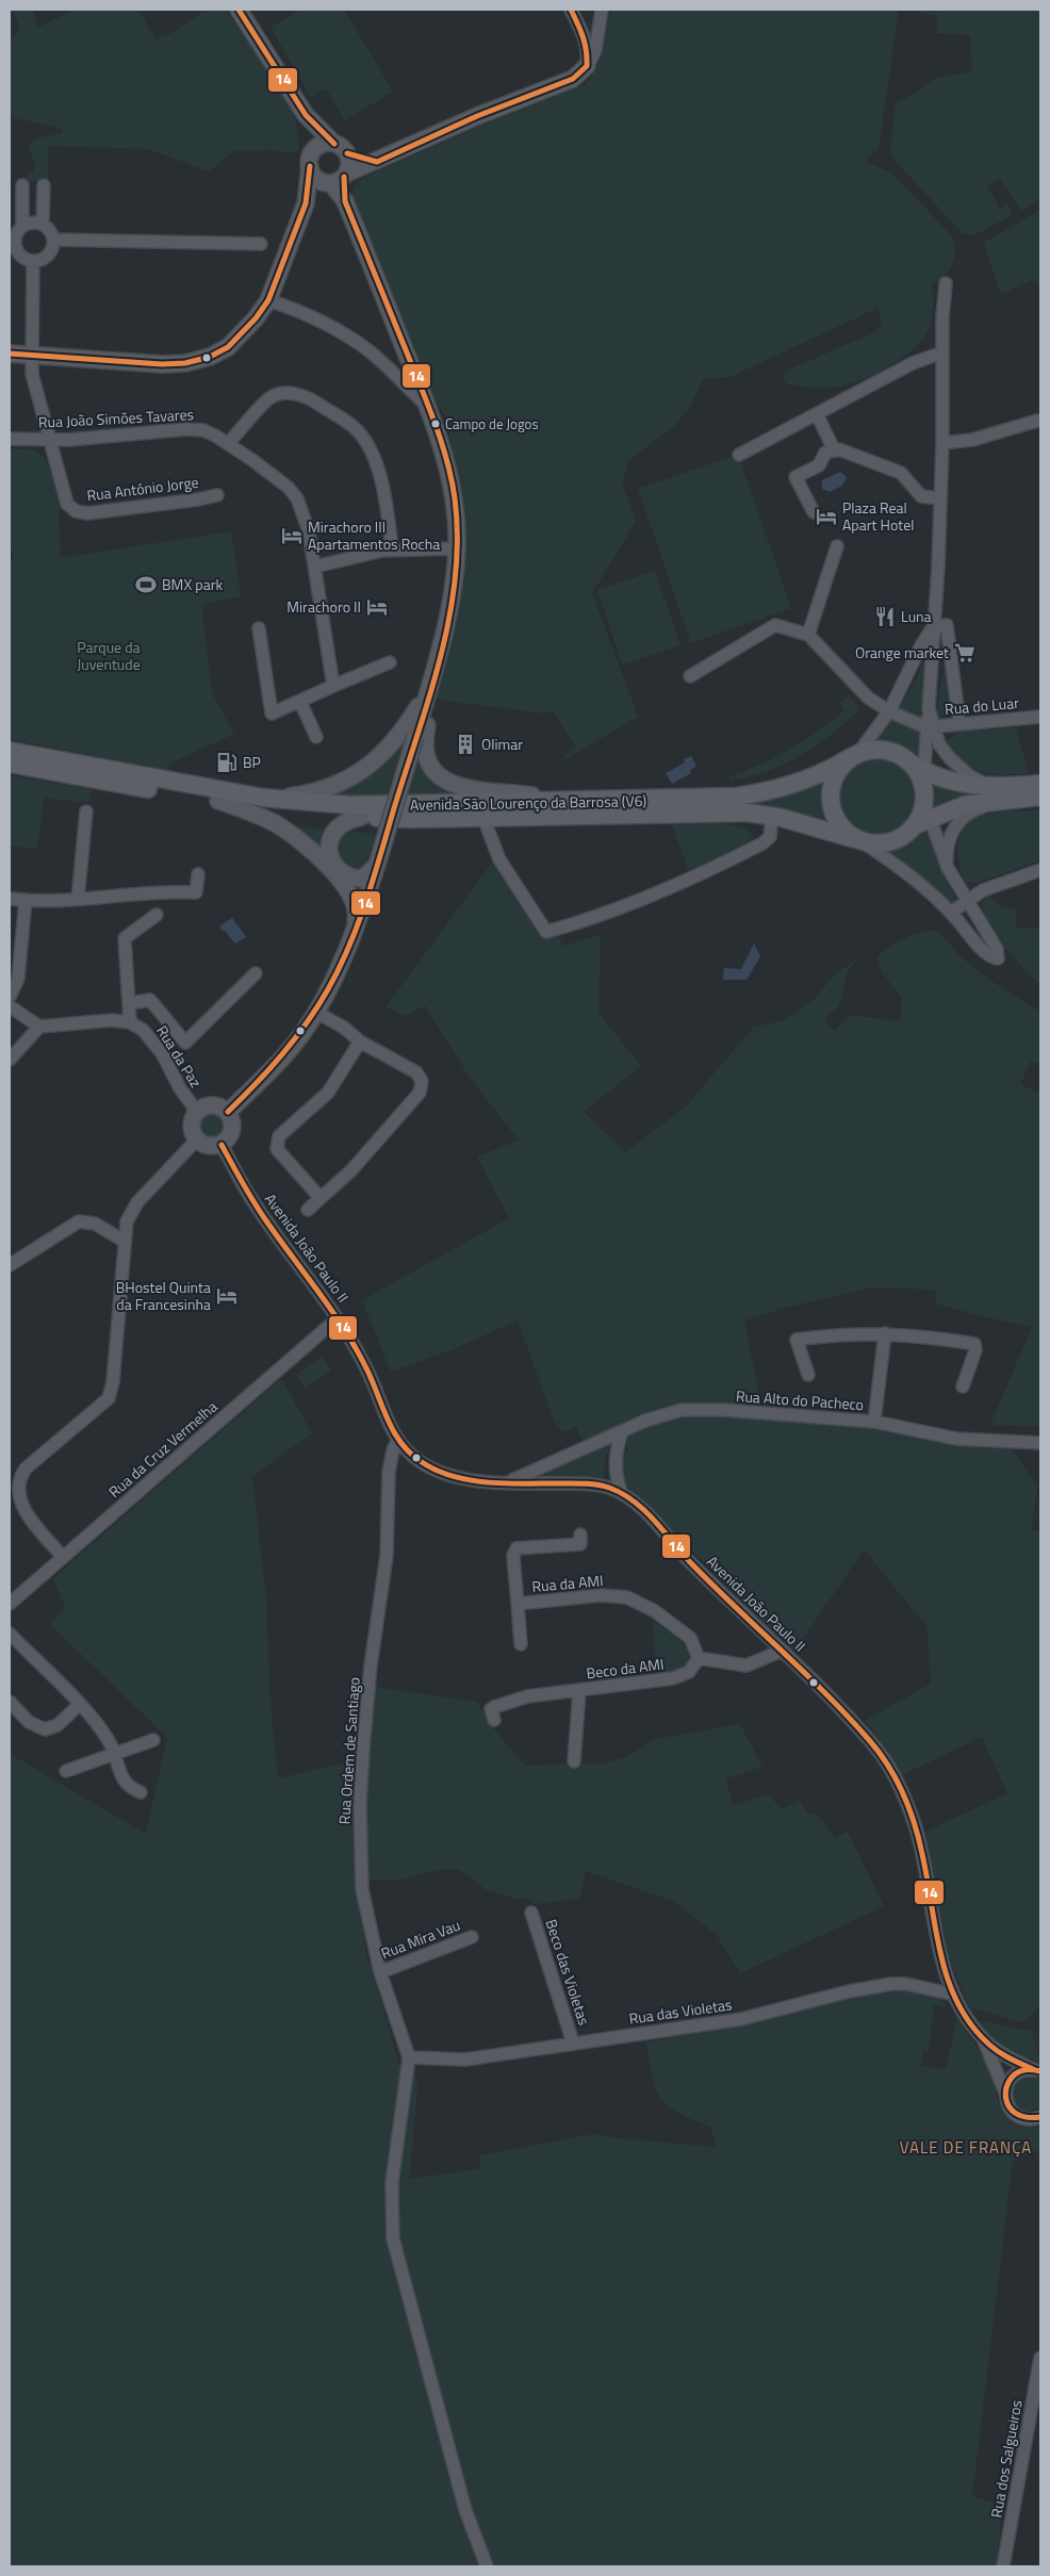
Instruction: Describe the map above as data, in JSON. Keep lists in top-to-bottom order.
{
  "streets": {
    "main road": ["Avenida São Lourenço da Barrosa (V6)"],
    "street": [
      "Rua João Simões Tavares",
      "Rua António Jorge",
      "Rua do Luar",
      "Rua da Paz",
      "Avenida João Paulo II",
      "Rua Alto do Pacheco",
      "Rua da Cruz Vermelha",
      "Rua da AMI",
      "Beco da AMI",
      "Rua Ordem de Santiago",
      "Rua Mira Vau",
      "Beco das Violetas",
      "Rua das Violetas",
      "Rua dos Salgueiros"
    ]
  },
  "crossings": [
    ["Rua João Simões Tavares", "Rua António Jorge"],
    ["Rua da Paz", "Avenida João Paulo II"],
    ["Avenida João Paulo II", "Rua Alto do Pacheco"],
    ["Avenida João Paulo II", "Rua da Cruz Vermelha"],
    ["Avenida João Paulo II", "Rua Ordem de Santiago"],
    ["Avenida João Paulo II", "Rua das Violetas"],
    ["Rua da AMI", "Beco da AMI"],
    ["Rua Ordem de Santiago", "Rua Mira Vau"],
    ["Rua Ordem de Santiago", "Rua das Violetas"],
    ["Beco das Violetas", "Rua das Violetas"]
  ],
  "districts": ["VALE DE FRANÇA"],
  "parks": ["Parque da Juventude"],
  "places": {
    "other": ["Campo de Jogos"],
    "hotel": [
      "Plaza Real Apart Hotel",
      "Mirachoro III Apartamentos Rocha",
      "Mirachoro II",
      "BHostel Quinta da Francesinha"
    ],
    "sports": ["BMX park"],
    "restaurant": ["Luna"],
    "supermarket": ["Orange market"],
    "building": ["Olimar"],
    "fuel station": ["BP"]
  },
  "lines": ["transit line 14"]
}
